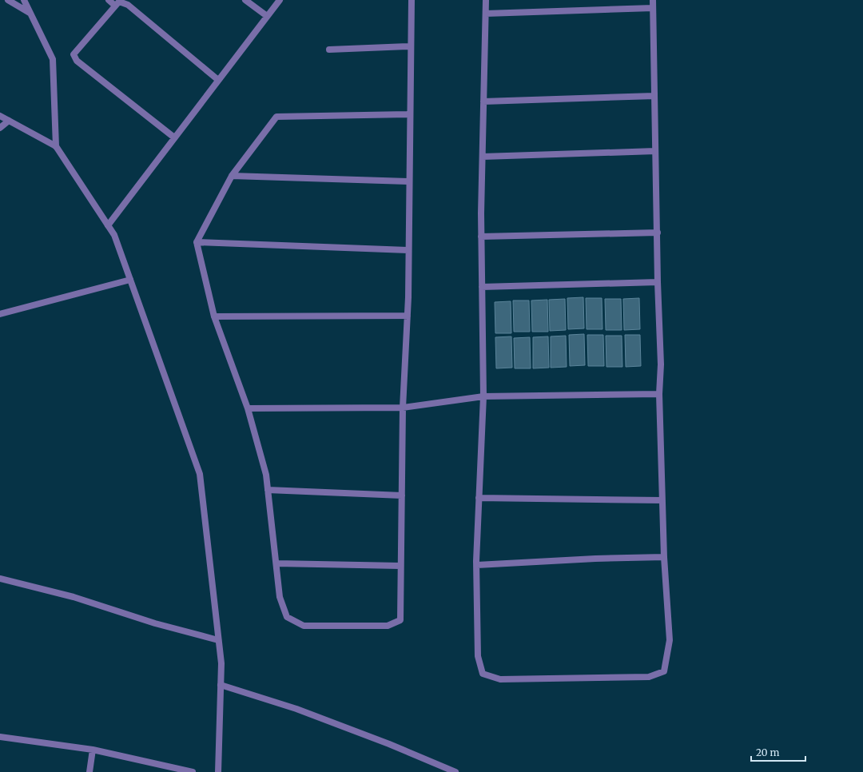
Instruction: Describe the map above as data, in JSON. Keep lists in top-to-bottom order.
{
  "scale_bar": "20 m"
}
